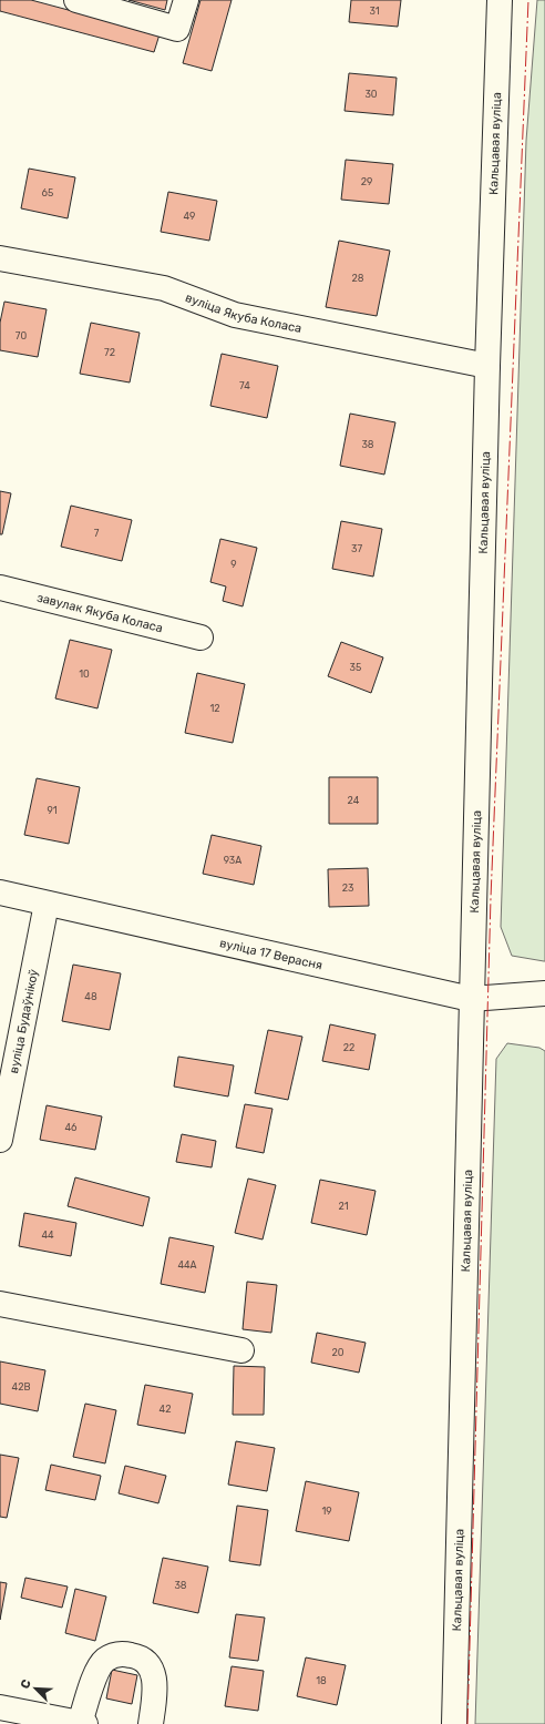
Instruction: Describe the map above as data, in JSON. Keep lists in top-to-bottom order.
{
  "streets": {
    "street": [
      "Кальцавая вуліца",
      "вуліца Якуба Коласа",
      "завулак Якуба Коласа",
      "вуліца 17 Верасня",
      "вуліца Будаўнікоў"
    ]
  },
  "crossings": [
    ["Кальцавая вуліца", "вуліца Якуба Коласа"],
    ["Кальцавая вуліца", "вуліца 17 Верасня"],
    ["вуліца 17 Верасня", "вуліца Будаўнікоў"]
  ],
  "house_numbers": [
    "31",
    "30",
    "29",
    "65",
    "49",
    "28",
    "70",
    "72",
    "74",
    "38",
    "7",
    "37",
    "9",
    "35",
    "10",
    "12",
    "24",
    "91",
    "93А",
    "23",
    "48",
    "22",
    "46",
    "21",
    "44",
    "44А",
    "20",
    "42В",
    "42",
    "19",
    "38",
    "18"
  ],
  "north": "top left"
}
